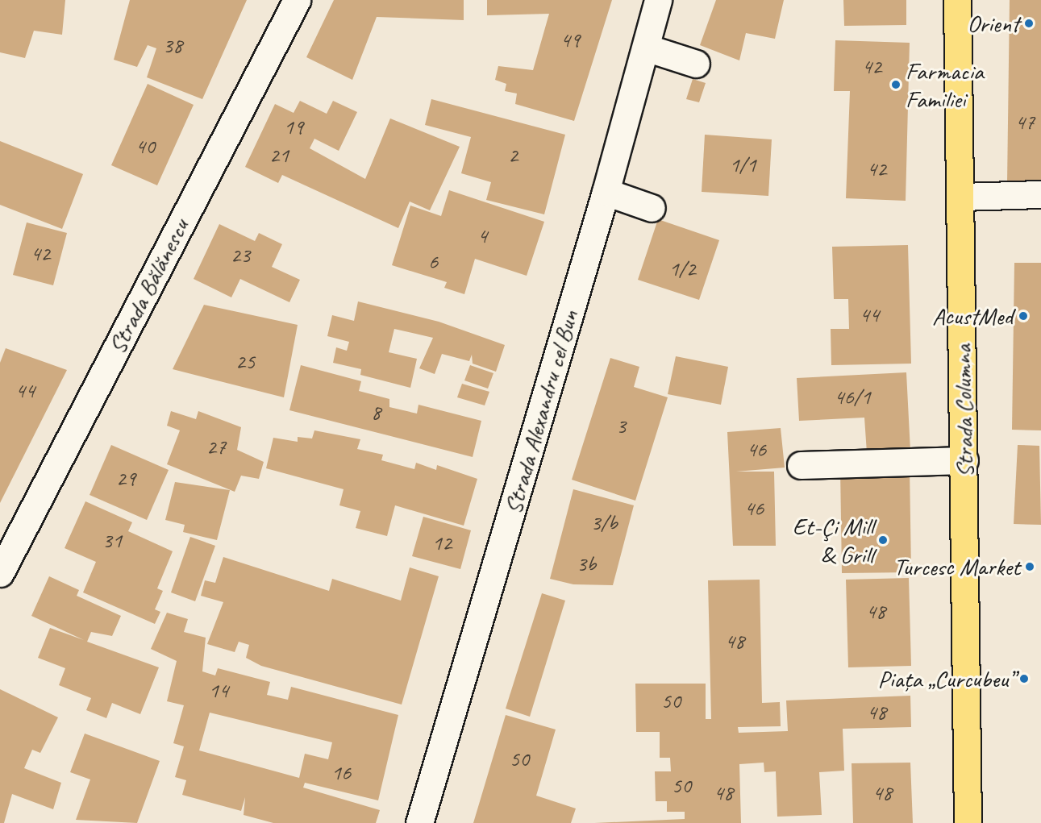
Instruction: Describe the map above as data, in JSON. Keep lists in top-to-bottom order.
{
  "streets": {
    "main road": ["Strada Columna"],
    "street": ["Strada Bălănescu", "Strada Alexandru cel Bun"]
  },
  "places": [
    "Orient",
    "Farmacia Familiei",
    "AcustMed",
    "Et-Çi Mill & Grill",
    "Turcesc Market",
    "Piața „Curcubeu”"
  ],
  "house_numbers": [
    "49",
    "38",
    "42",
    "47",
    "19",
    "40",
    "21",
    "2",
    "1/1",
    "42",
    "4",
    "42",
    "23",
    "6",
    "1/2",
    "44",
    "25",
    "44",
    "46/1",
    "8",
    "3",
    "27",
    "46",
    "29",
    "46",
    "3/b",
    "31",
    "12",
    "3b",
    "48",
    "48",
    "14",
    "50",
    "48",
    "50",
    "16",
    "50",
    "48",
    "48"
  ]
}
